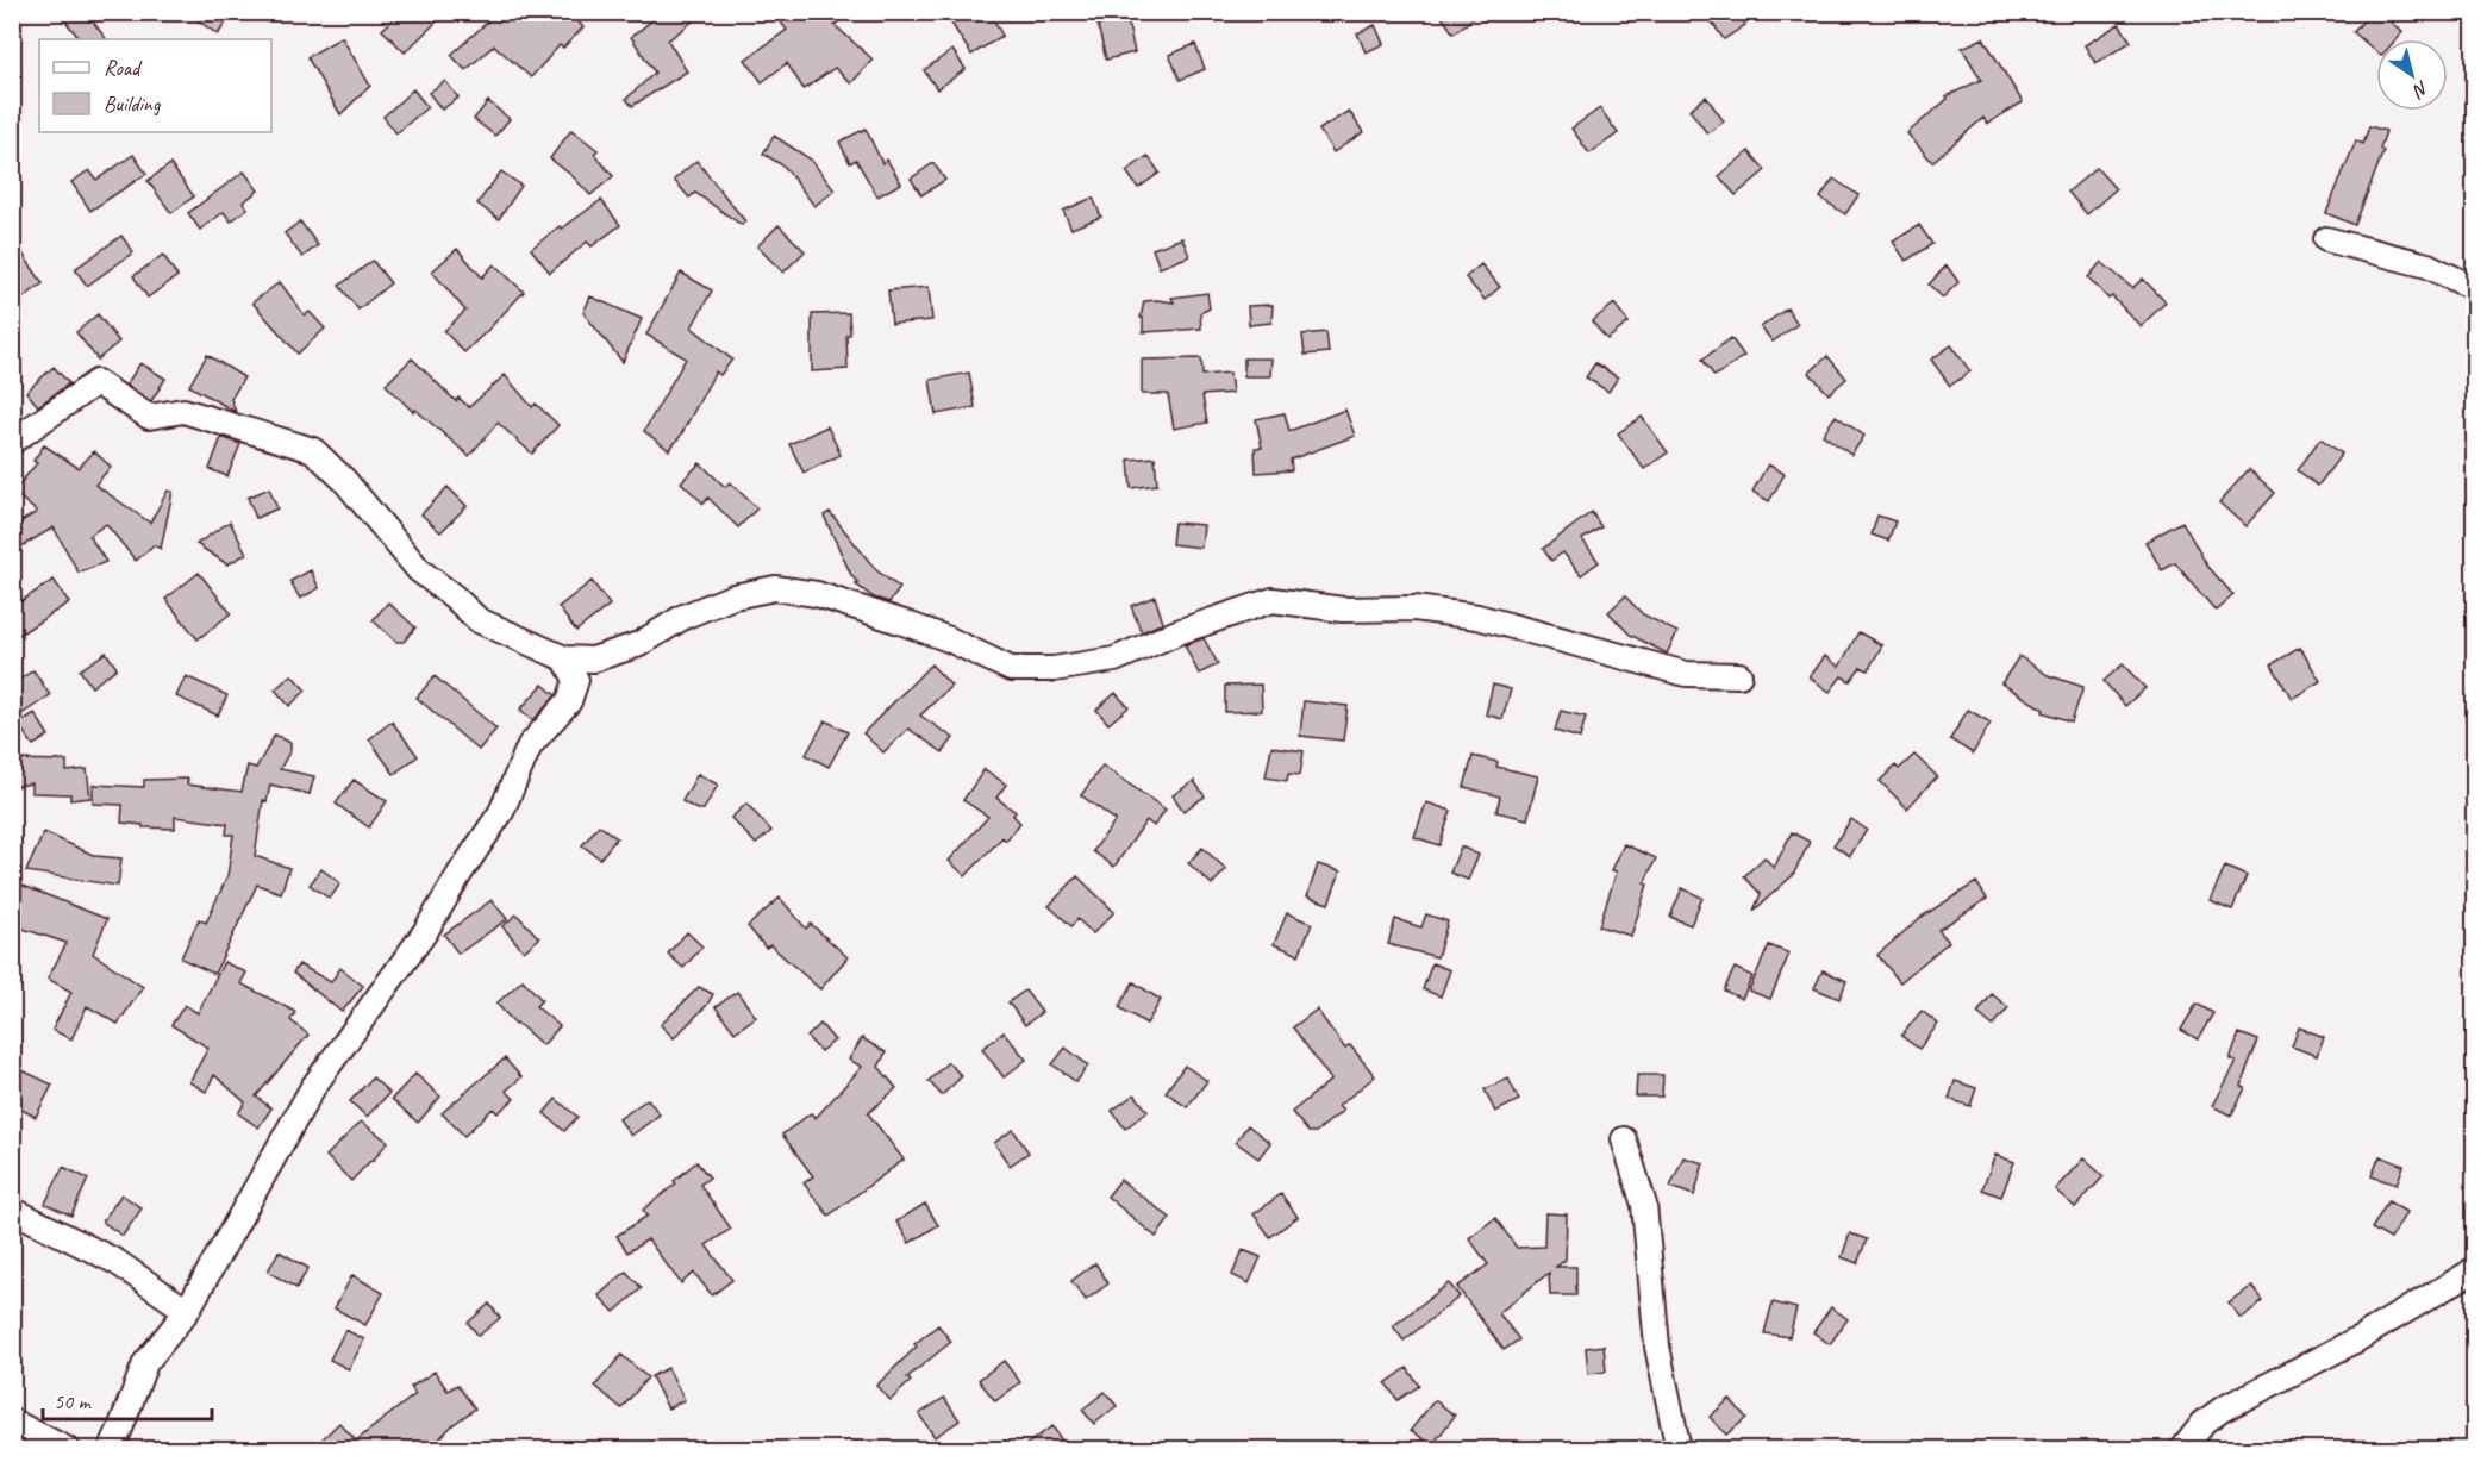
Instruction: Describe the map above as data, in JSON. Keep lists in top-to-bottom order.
{
  "legend": ["Road", "Building"],
  "scale_bar": "50 m",
  "north": "bottom right"
}
